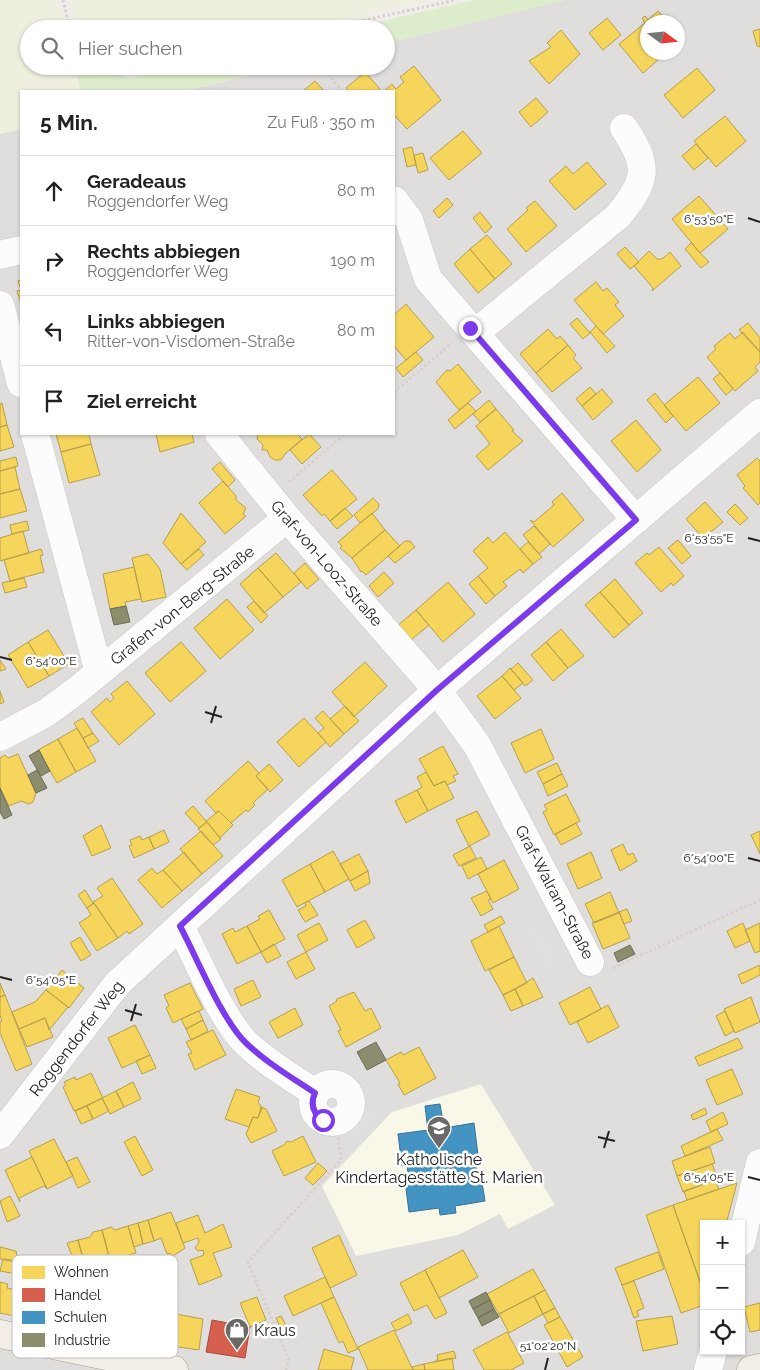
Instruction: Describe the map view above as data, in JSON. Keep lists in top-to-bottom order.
{
  "streets": {
    "street": [
      "Graf-von-Looz-Straße",
      "Grafen-von-Berg-Straße",
      "Graf-Walram-Straße",
      "Roggendorfer Weg"
    ]
  },
  "crossings": [
    ["Graf-von-Looz-Straße", "Grafen-von-Berg-Straße"],
    ["Graf-von-Looz-Straße", "Graf-Walram-Straße"],
    ["Graf-von-Looz-Straße", "Roggendorfer Weg"],
    ["Graf-Walram-Straße", "Roggendorfer Weg"]
  ],
  "places": {
    "school or university": ["Katholische Kindertagesstätte St. Marien"],
    "shop": ["Kraus"]
  },
  "legend": [
    "Wohnen",
    "Handel",
    "Schulen",
    "Industrie"
  ],
  "north": "right",
  "page": {
    "search": "Hier suchen",
    "heading": ["5 Min.", "Zu Fuß · 350 m"],
    "list": [
      ["Geradeaus", "Roggendorfer Weg", "80 m"],
      ["Rechts abbiegen", "Roggendorfer Weg", "190 m"],
      ["Links abbiegen", "Ritter-von-Visdomen-Straße", "80 m"],
      "Ziel erreicht"
    ],
    "map_buttons": ["+", "−"]
  },
  "coordinates": [
    "6°53'50\"E",
    "6°53'55\"E",
    "6°54'00\"E",
    "6°54'05\"E",
    "51°02'20\"N"
  ]
}
